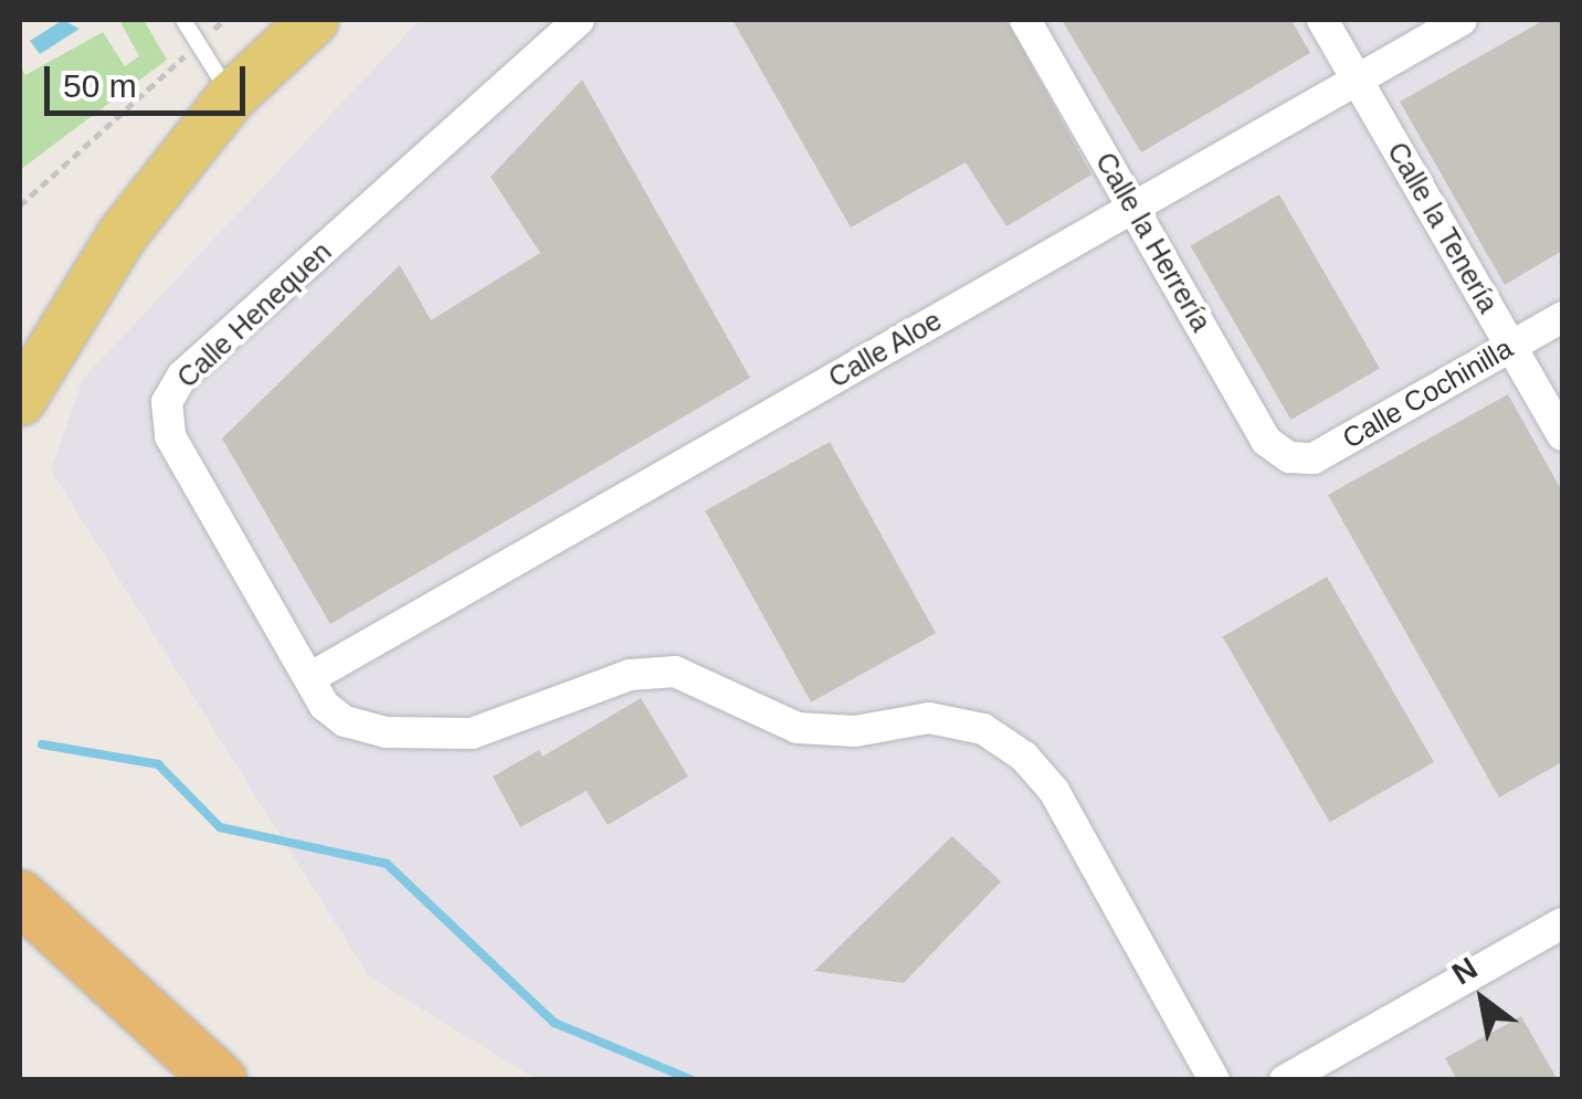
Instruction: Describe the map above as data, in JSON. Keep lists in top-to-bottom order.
{
  "streets": {
    "street": [
      "Calle la Tenería",
      "Calle la Herrería",
      "Calle Henequen",
      "Calle Aloe",
      "Calle Cochinilla"
    ]
  },
  "crossings": [
    ["Calle la Tenería", "Calle Aloe"],
    ["Calle la Tenería", "Calle Cochinilla"],
    ["Calle la Herrería", "Calle Aloe"],
    ["Calle la Herrería", "Calle Cochinilla"],
    ["Calle Henequen", "Calle Aloe"]
  ],
  "scale_bar": "50 m",
  "north": "top left"
}
